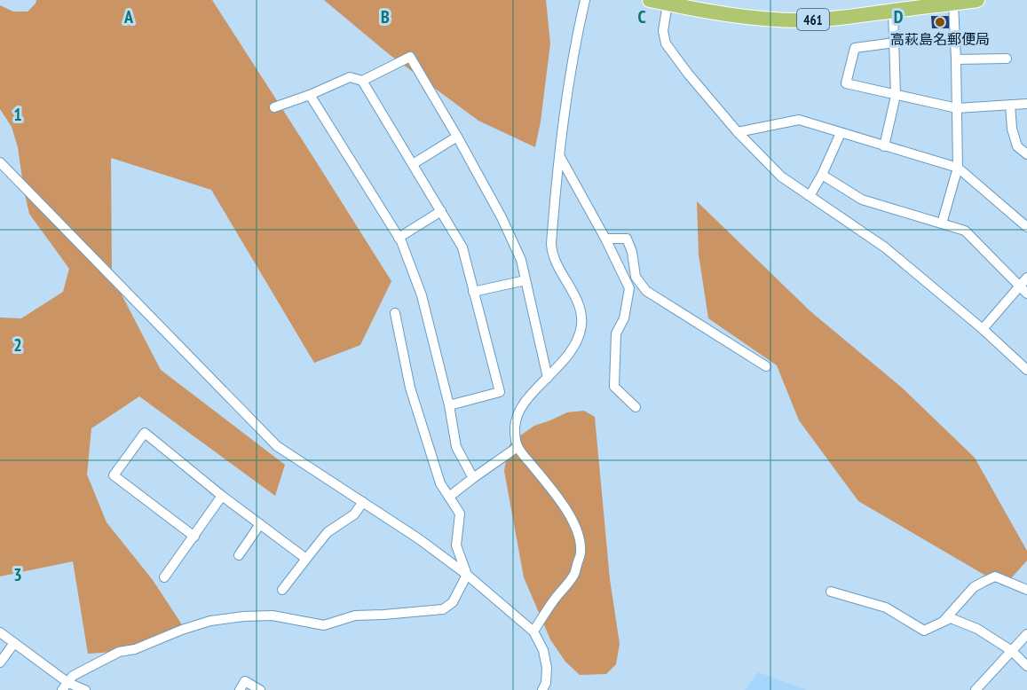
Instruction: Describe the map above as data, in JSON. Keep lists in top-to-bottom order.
{
  "streets": {
    "highway": ["461"]
  },
  "places": ["高萩島名郵便局"],
  "grid": {
    "columns": [
      "A",
      "B",
      "C",
      "D"
    ],
    "rows": ["1", "2", "3"]
  }
}
